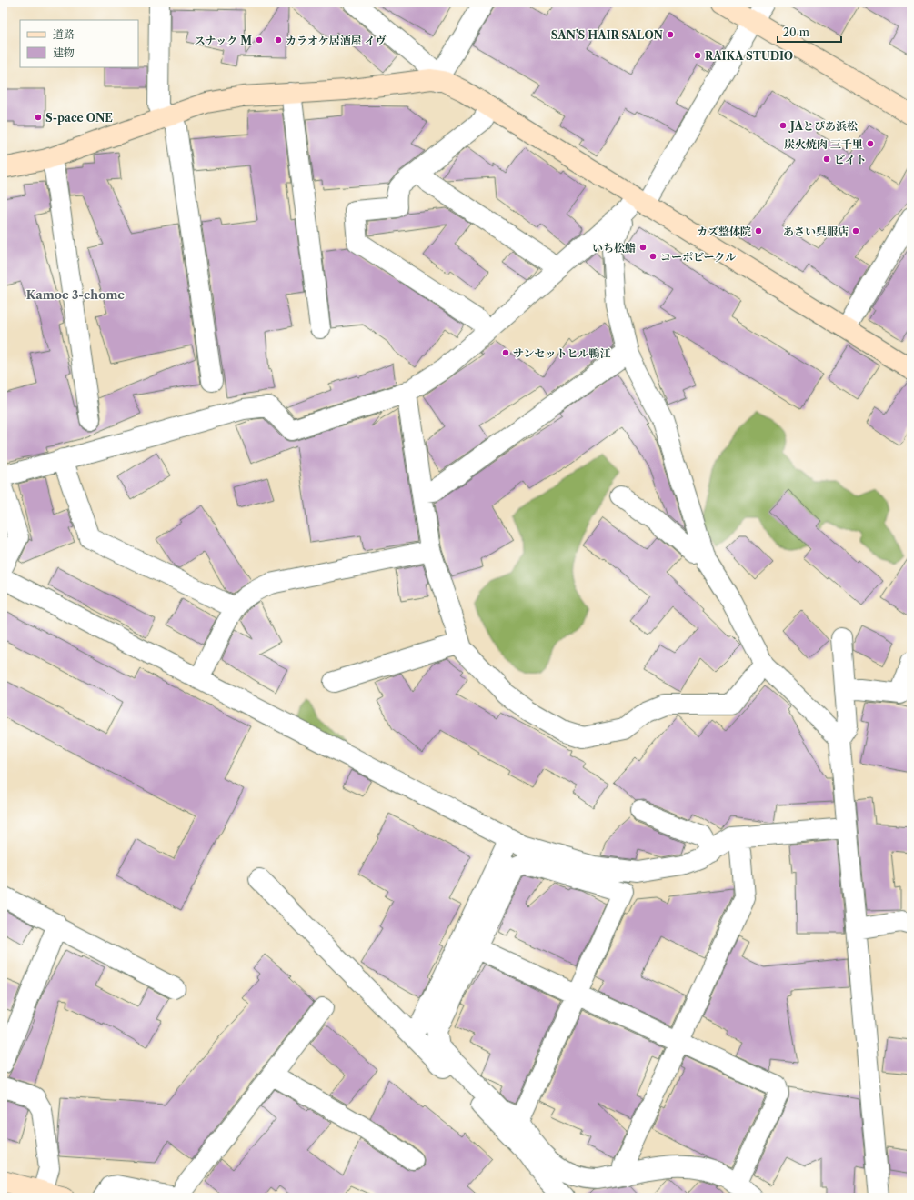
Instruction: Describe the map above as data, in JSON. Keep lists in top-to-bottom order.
{
  "districts": ["Kamoe 3-chome"],
  "places": [
    "SAN'S HAIR SALON",
    "スナック M",
    "カラオケ居酒屋 イヴ",
    "RAIKA STUDIO",
    "S-pace ONE",
    "JAとぴあ浜松",
    "炭火焼肉 三千里",
    "ビイト",
    "カズ整体院",
    "あさい呉服店",
    "いち松鮨",
    "コーポビークル",
    "サンセットヒル鴨江"
  ],
  "legend": ["道路", "建物"],
  "scale_bar": "20 m"
}
